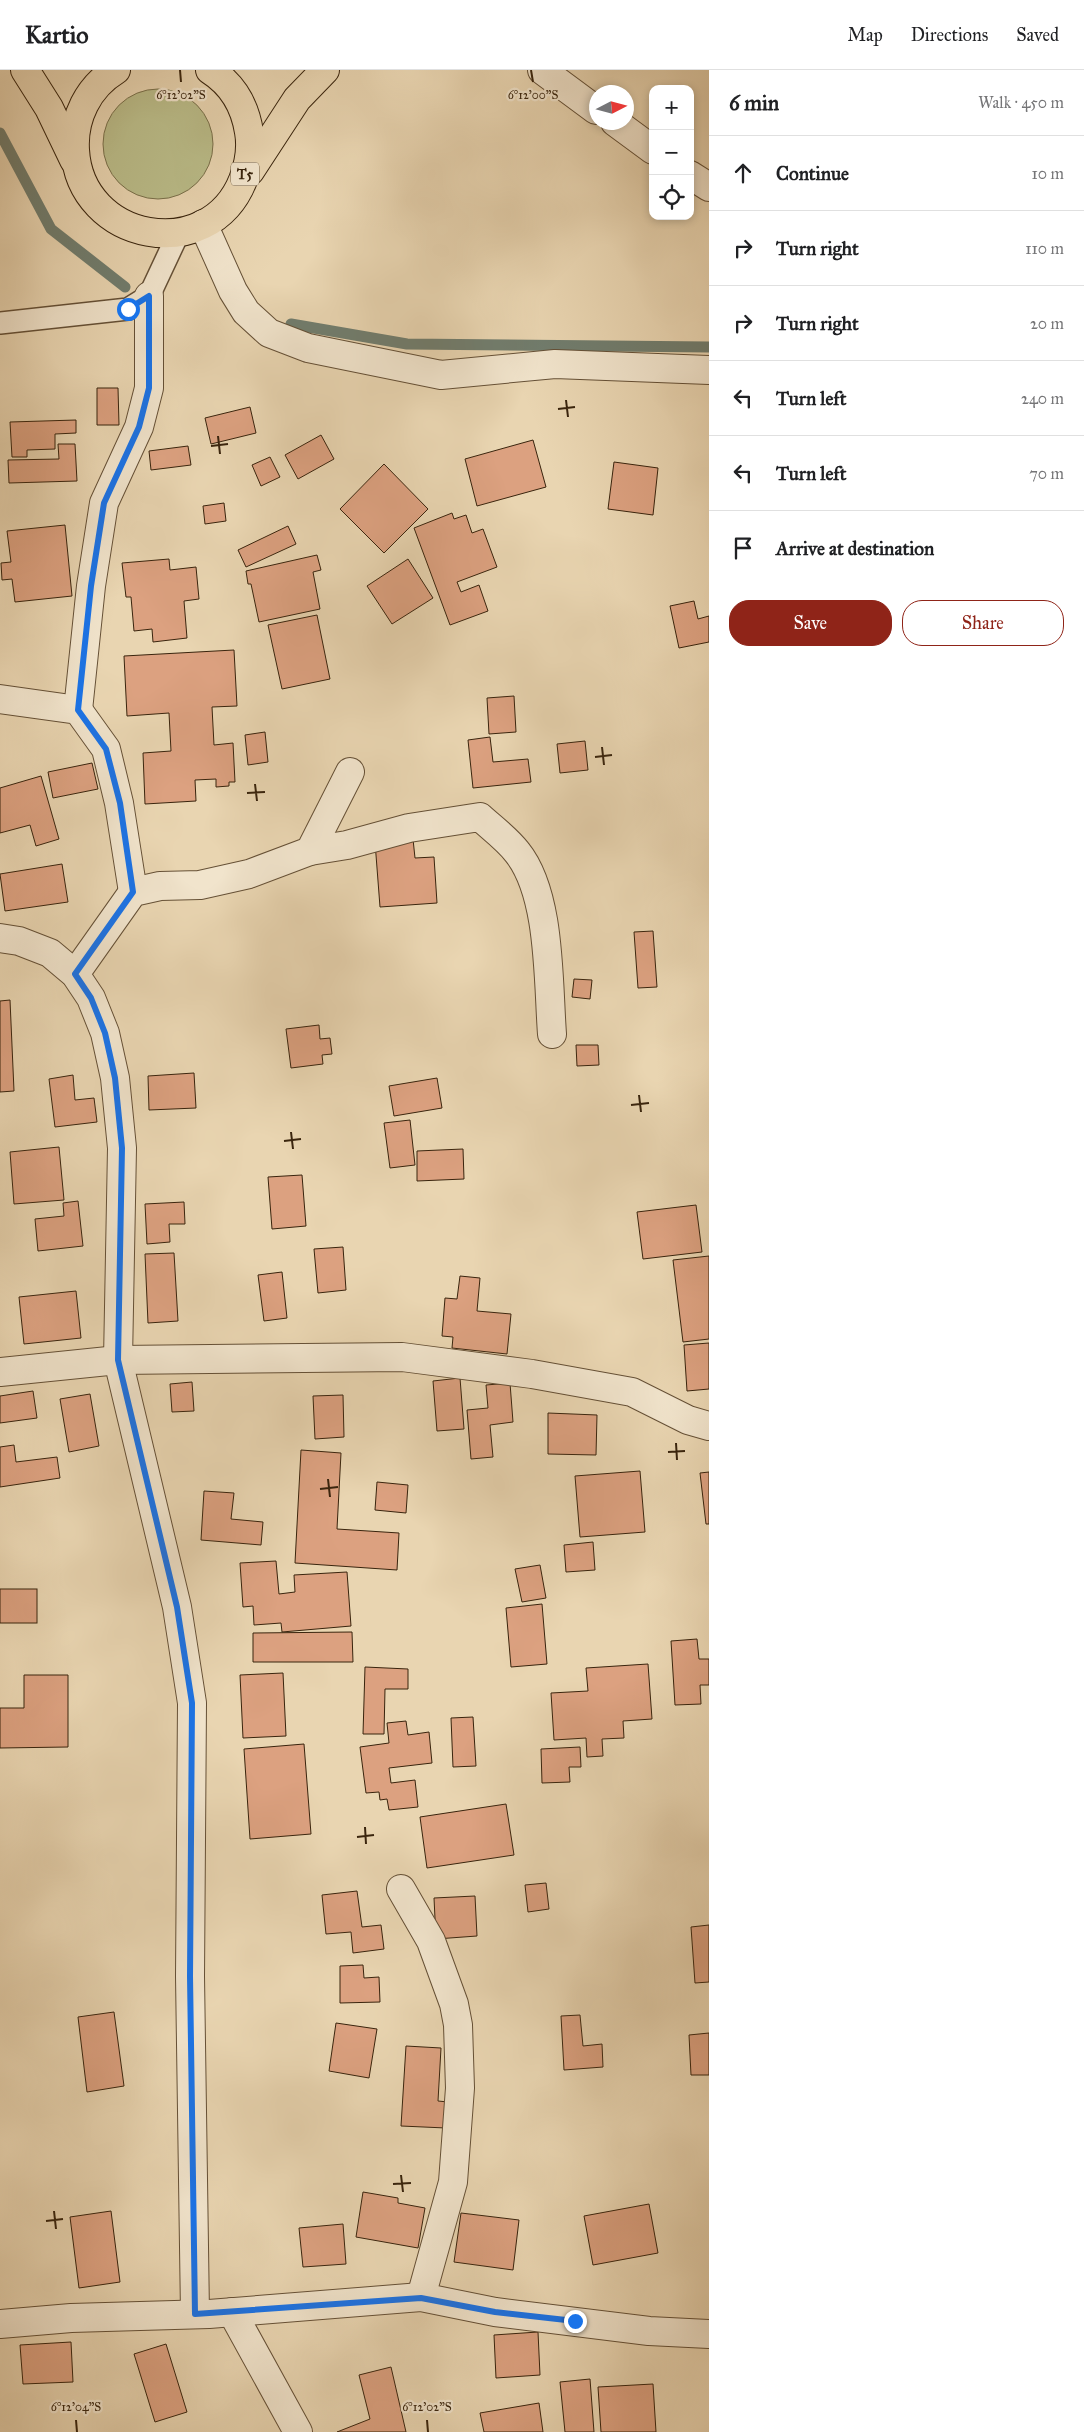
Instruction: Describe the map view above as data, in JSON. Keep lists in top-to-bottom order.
{
  "streets": {
    "highway": ["T5"]
  },
  "north": "right",
  "page": {
    "header": "Kartio",
    "nav": ["Map", "Directions", "Saved"],
    "heading": ["6 min", "Walk · 450 m"],
    "map_buttons": ["+", "−"],
    "list": [
      ["Continue", "10 m"],
      ["Turn right", "110 m"],
      ["Turn right", "20 m"],
      ["Turn left", "240 m"],
      ["Turn left", "70 m"],
      "Arrive at destination"
    ],
    "buttons": ["Save", "Share"]
  },
  "coordinates": ["6°12'02\"S", "6°12'00\"S", "6°12'04\"S"]
}
